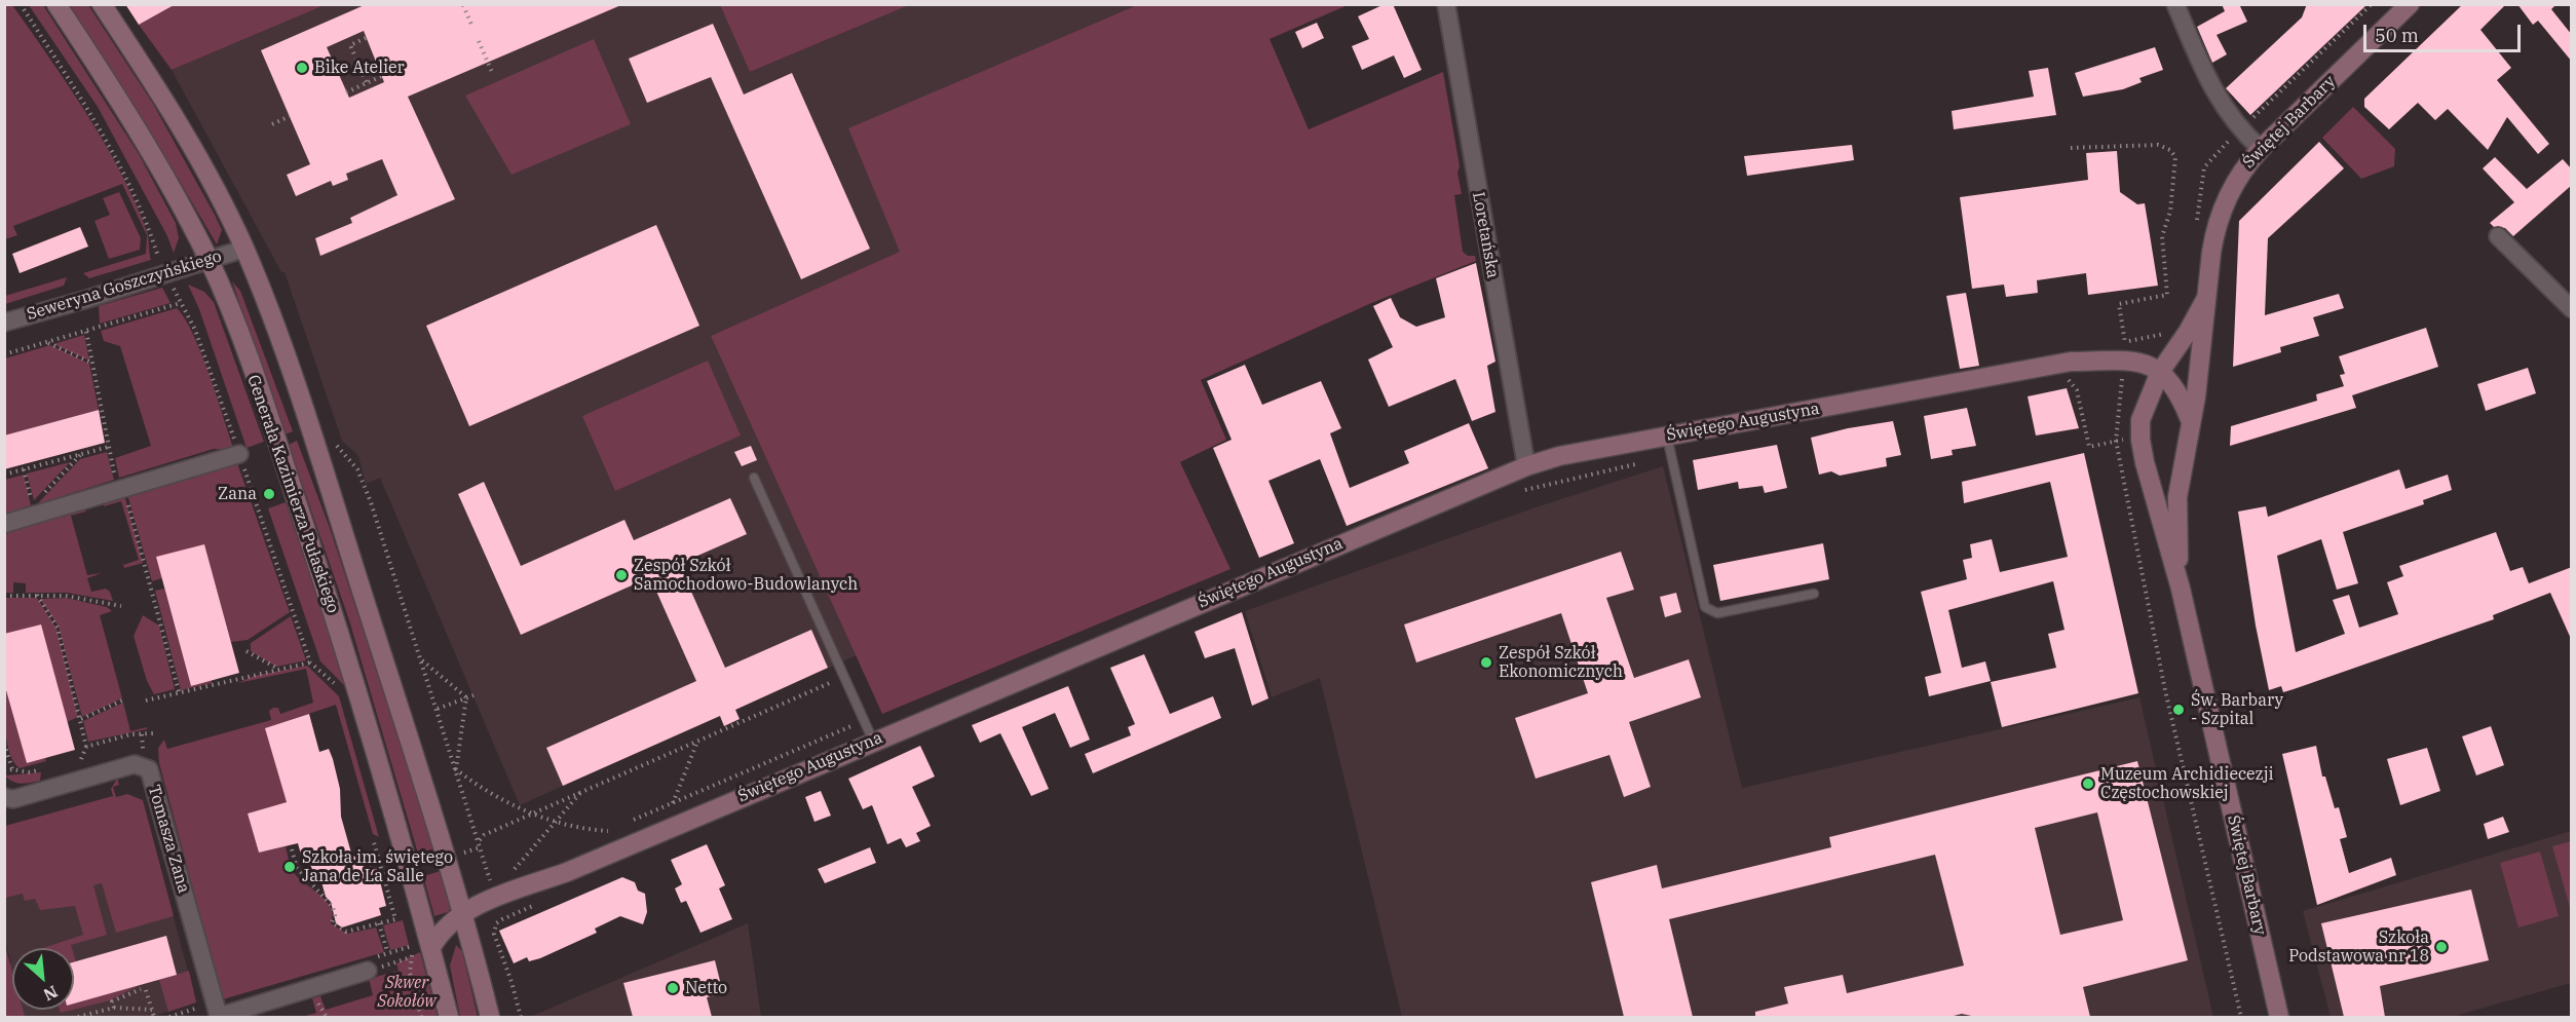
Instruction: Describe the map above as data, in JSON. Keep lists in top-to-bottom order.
{
  "streets": {
    "street": [
      "Świętej Barbary",
      "Loretańska",
      "Seweryna Goszczyńskiego",
      "Świętego Augustyna",
      "Generała Kazimierza Pułaskiego",
      "Tomasza Zana"
    ]
  },
  "crossings": [
    ["Świętej Barbary", "Świętego Augustyna"],
    ["Loretańska", "Świętego Augustyna"],
    ["Seweryna Goszczyńskiego", "Generała Kazimierza Pułaskiego"],
    ["Świętego Augustyna", "Generała Kazimierza Pułaskiego"]
  ],
  "parks": ["Skwer Sokołów"],
  "places": [
    "Bike Atelier",
    "Zana",
    "Zespół Szkół Samochodowo-Budowlanych",
    "Zespół Szkół Ekonomicznych",
    "Św. Barbary - Szpital",
    "Muzeum Archidiecezji Częstochowskiej",
    "Szkoła im. świętego Jana de La Salle",
    "Szkoła Podstawowa nr 18",
    "Netto"
  ],
  "scale_bar": "50 m",
  "north": "bottom right"
}
